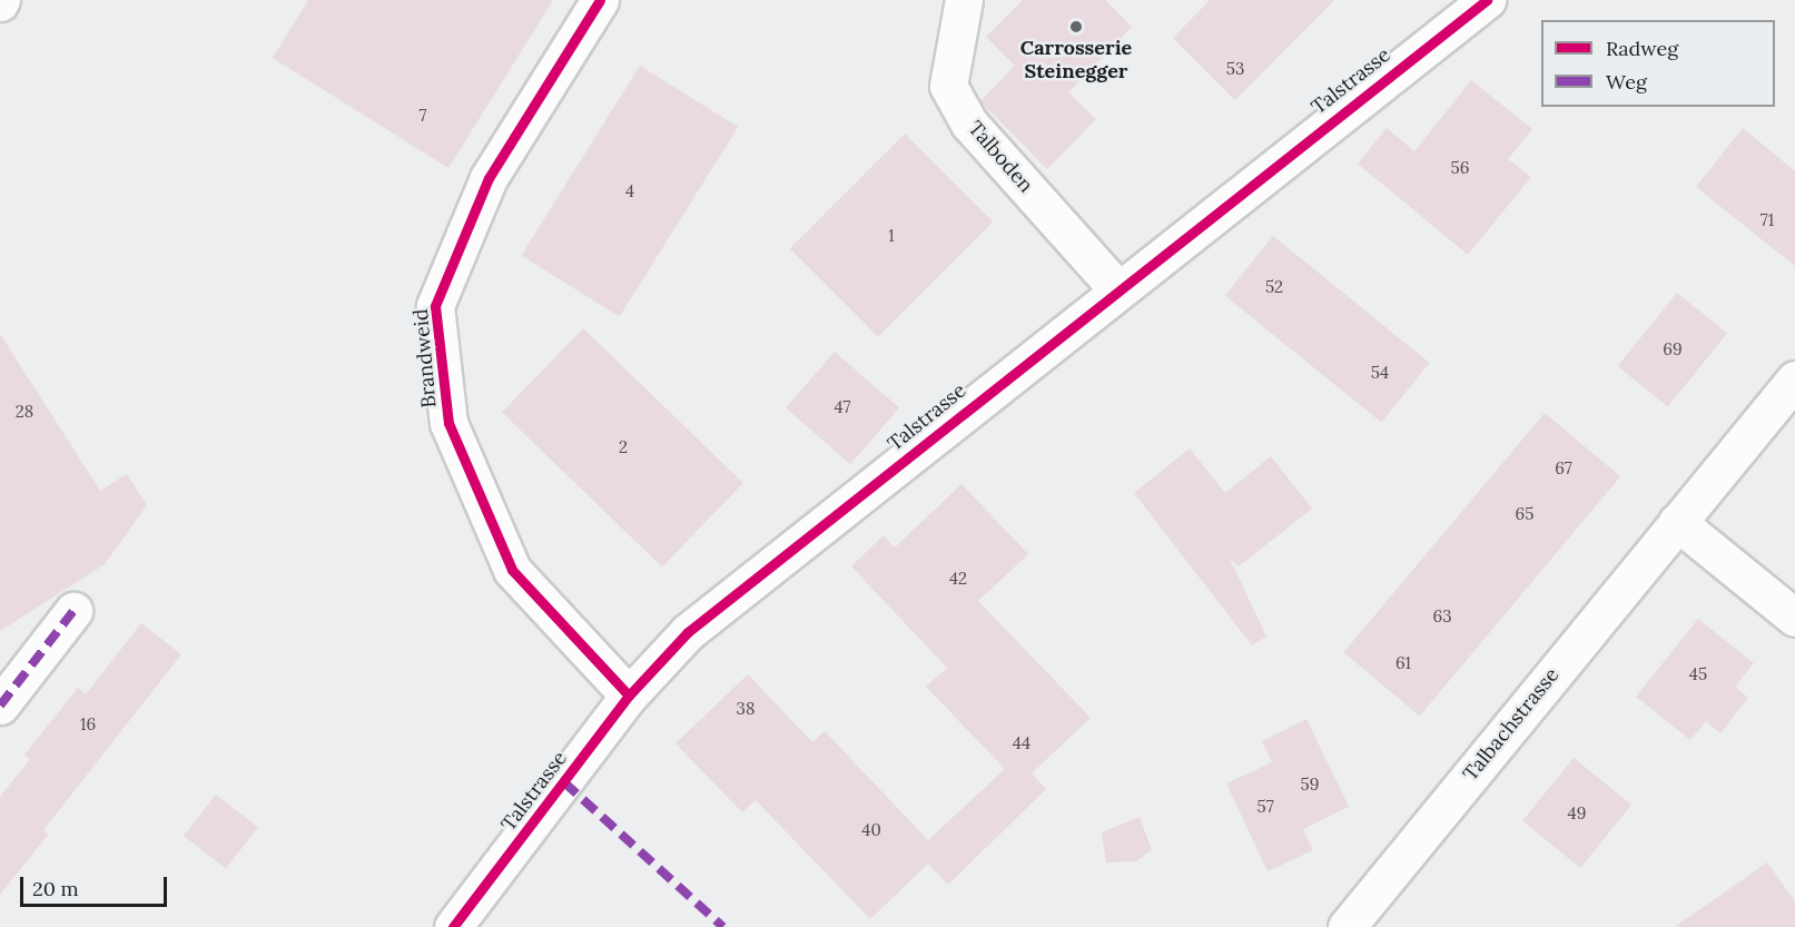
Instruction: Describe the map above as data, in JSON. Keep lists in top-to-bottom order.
{
  "streets": {
    "street": [
      "Talstrasse",
      "Talboden",
      "Brandweid",
      "Talbachstrasse"
    ]
  },
  "crossings": [
    ["Talstrasse", "Talboden"],
    ["Talstrasse", "Brandweid"]
  ],
  "places": ["Carrosserie Steinegger"],
  "house_numbers": [
    "53",
    "7",
    "56",
    "4",
    "71",
    "1",
    "52",
    "69",
    "54",
    "47",
    "28",
    "2",
    "67",
    "65",
    "42",
    "63",
    "61",
    "45",
    "38",
    "16",
    "44",
    "59",
    "57",
    "49",
    "40"
  ],
  "legend": ["Radweg", "Weg"],
  "scale_bar": "20 m"
}
